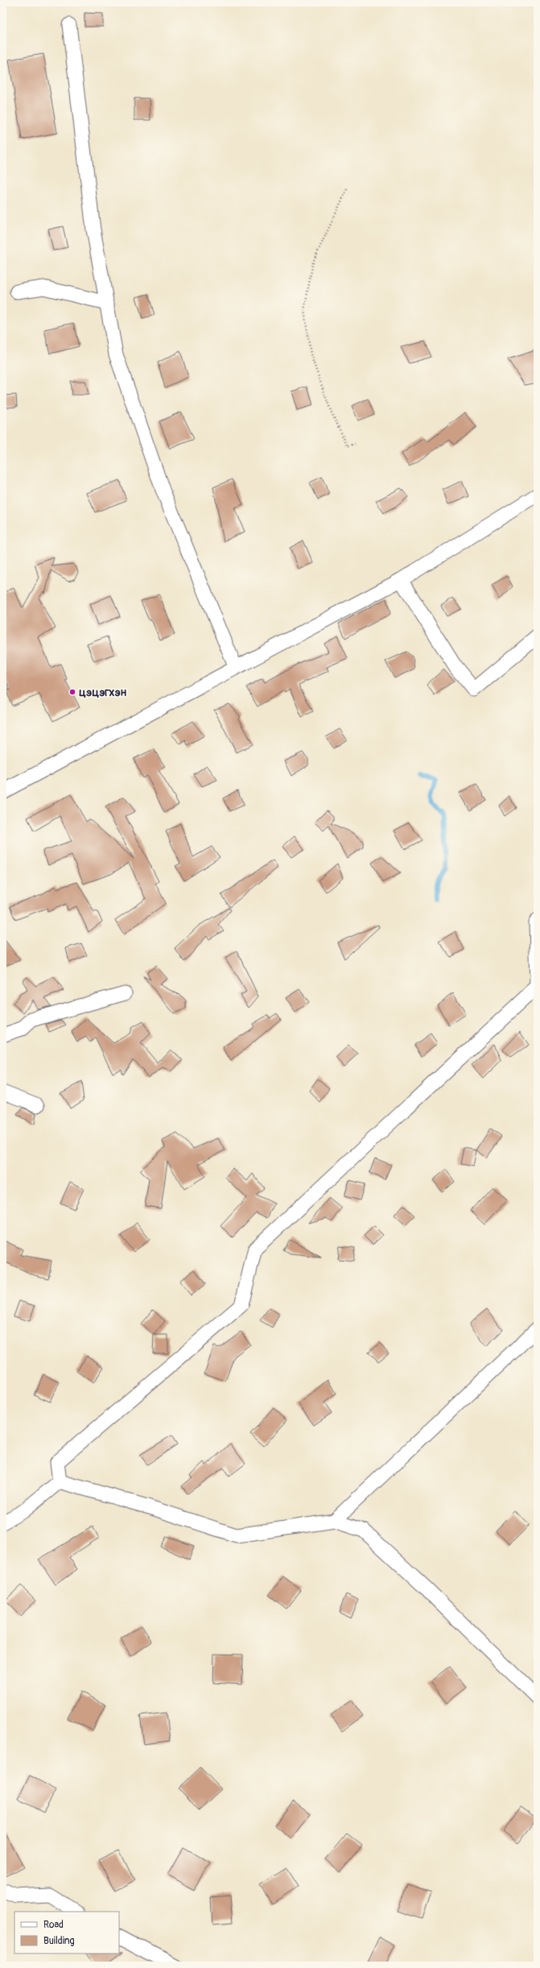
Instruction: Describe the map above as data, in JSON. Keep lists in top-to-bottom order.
{
  "places": ["цэцэгхэн"],
  "legend": ["Road", "Building"]
}
